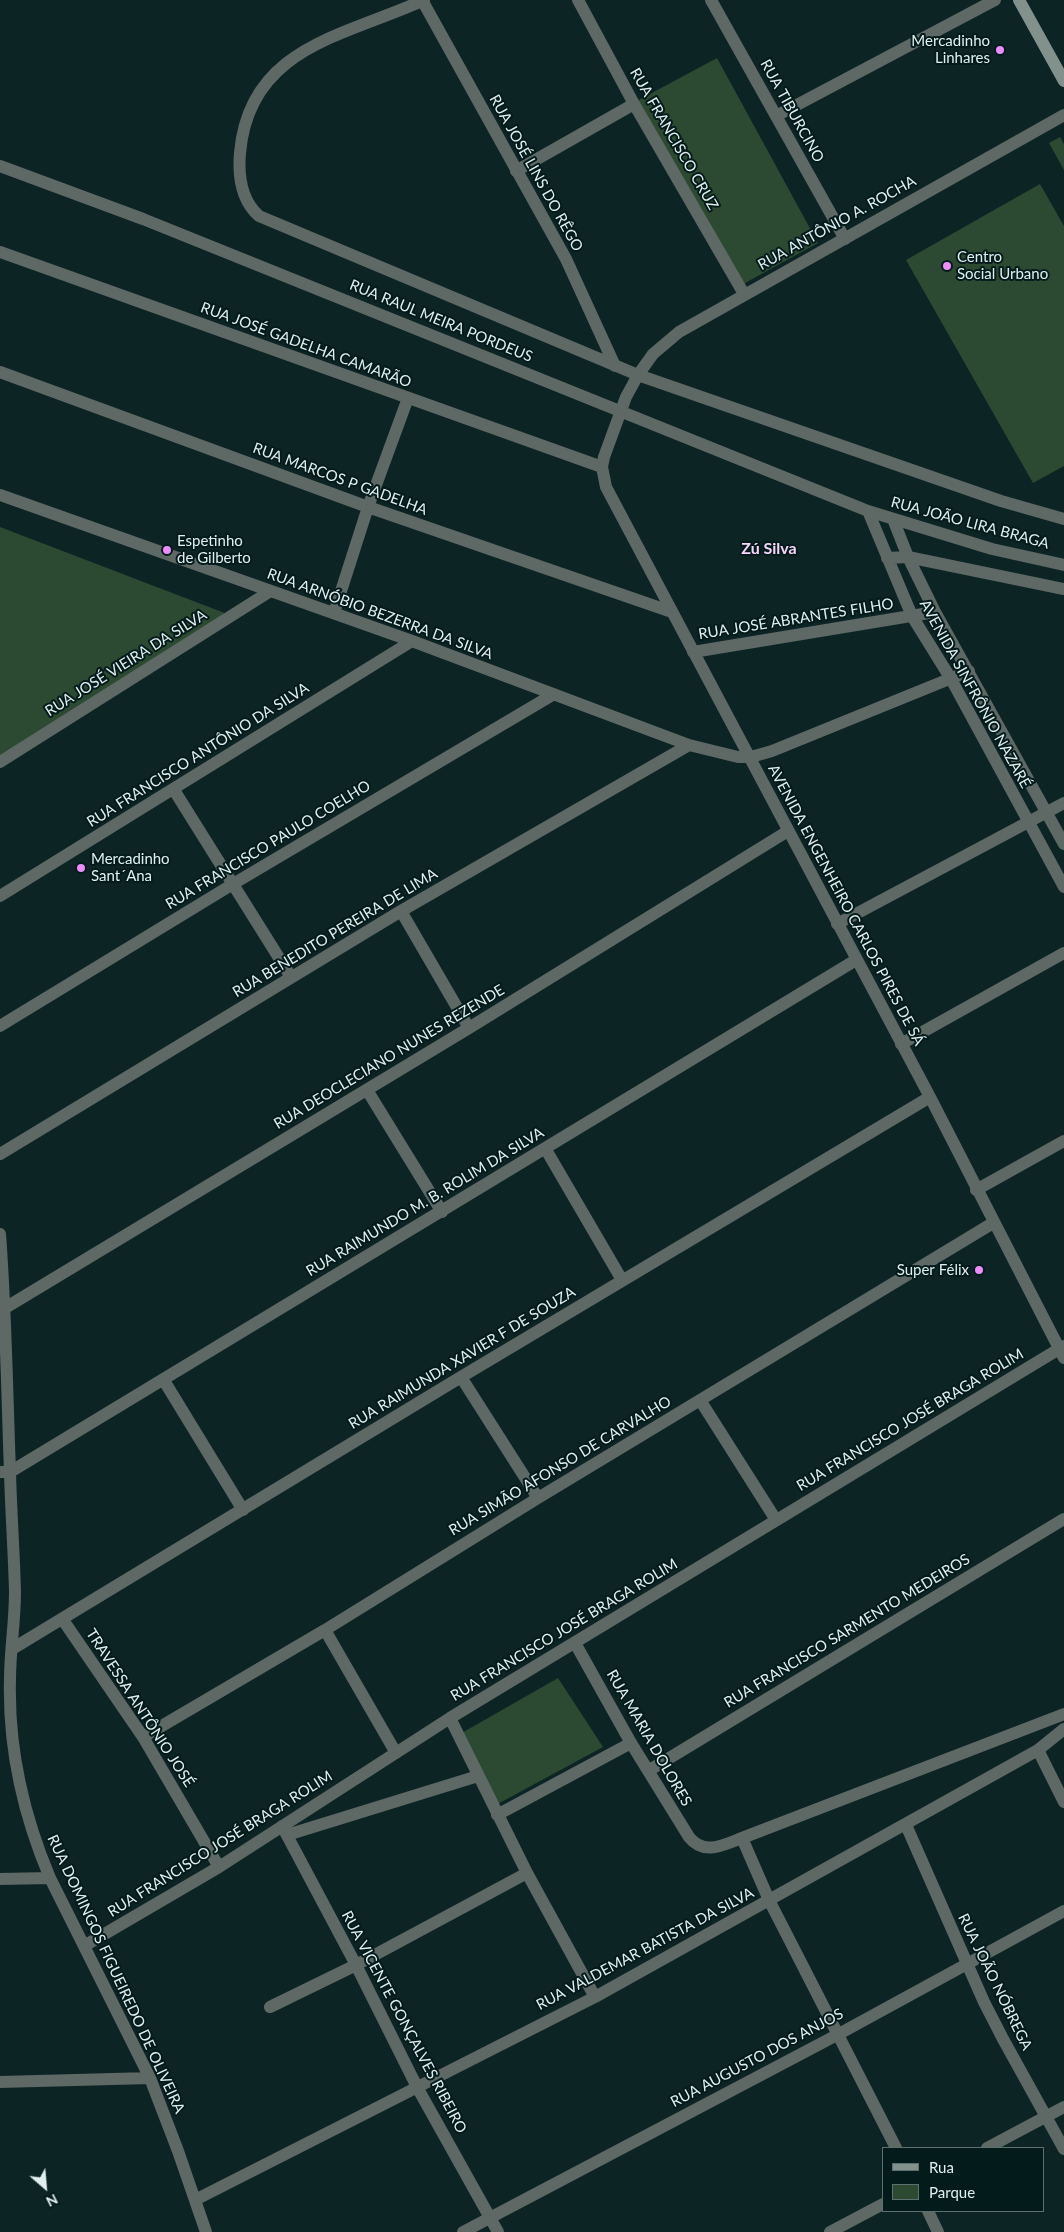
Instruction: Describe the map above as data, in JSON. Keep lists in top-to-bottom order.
{
  "streets": {
    "street": [
      "RUA TIBURCINO",
      "RUA FRANCISCO CRUZ",
      "RUA JOSÉ LINS DO RÊGO",
      "RUA ANTÔNIO A. ROCHA",
      "RUA RAUL MEIRA PORDEUS",
      "RUA JOSÉ GADELHA CAMARÃO",
      "RUA MARCOS P GADELHA",
      "RUA JOÃO LIRA BRAGA",
      "RUA ARNÓBIO BEZERRA DA SILVA",
      "RUA JOSÉ ABRANTES FILHO",
      "RUA JOSÉ VIEIRA DA SILVA",
      "AVENIDA SINFRÔNIO NAZARÉ",
      "RUA FRANCISCO ANTÔNIO DA SILVA",
      "RUA FRANCISCO PAULO COELHO",
      "AVENIDA ENGENHEIRO CARLOS PIRES DE SÁ",
      "RUA BENEDITO PEREIRA DE LIMA",
      "RUA DEOCLECIANO NUNES REZENDE",
      "RUA RAIMUNDO M. B. ROLIM DA SILVA",
      "RUA RAIMUNDA XAVIER F DE SOUZA",
      "RUA FRANCISCO JOSÉ BRAGA ROLIM",
      "RUA SIMÃO AFONSO DE CARVALHO",
      "RUA FRANCISCO SARMENTO MEDEIROS",
      "TRAVESSA ANTÔNIO JOSÉ",
      "RUA MARIA DOLORES",
      "RUA VALDEMAR BATISTA DA SILVA",
      "RUA DOMINGOS FIGUEIREDO DE OLIVEIRA",
      "RUA JOÃO NÓBREGA",
      "RUA VICENTE GONÇALVES RIBEIRO",
      "RUA AUGUSTO DOS ANJOS"
    ]
  },
  "crossings": [
    ["RUA TIBURCINO", "RUA ANTÔNIO A. ROCHA"],
    ["RUA FRANCISCO CRUZ", "RUA ANTÔNIO A. ROCHA"],
    ["RUA ANTÔNIO A. ROCHA", "RUA RAUL MEIRA PORDEUS"],
    ["RUA ANTÔNIO A. ROCHA", "RUA JOSÉ GADELHA CAMARÃO"],
    ["RUA ANTÔNIO A. ROCHA", "AVENIDA ENGENHEIRO CARLOS PIRES DE SÁ"],
    ["RUA RAUL MEIRA PORDEUS", "RUA JOÃO LIRA BRAGA"],
    ["RUA RAUL MEIRA PORDEUS", "AVENIDA SINFRÔNIO NAZARÉ"],
    ["RUA JOSÉ GADELHA CAMARÃO", "AVENIDA ENGENHEIRO CARLOS PIRES DE SÁ"],
    ["RUA MARCOS P GADELHA", "AVENIDA ENGENHEIRO CARLOS PIRES DE SÁ"],
    ["RUA JOÃO LIRA BRAGA", "AVENIDA SINFRÔNIO NAZARÉ"],
    ["RUA ARNÓBIO BEZERRA DA SILVA", "RUA JOSÉ VIEIRA DA SILVA"],
    ["RUA ARNÓBIO BEZERRA DA SILVA", "RUA FRANCISCO ANTÔNIO DA SILVA"],
    ["RUA ARNÓBIO BEZERRA DA SILVA", "RUA FRANCISCO PAULO COELHO"],
    ["RUA ARNÓBIO BEZERRA DA SILVA", "AVENIDA ENGENHEIRO CARLOS PIRES DE SÁ"],
    ["RUA ARNÓBIO BEZERRA DA SILVA", "RUA BENEDITO PEREIRA DE LIMA"],
    ["RUA JOSÉ ABRANTES FILHO", "AVENIDA SINFRÔNIO NAZARÉ"],
    ["RUA JOSÉ ABRANTES FILHO", "AVENIDA ENGENHEIRO CARLOS PIRES DE SÁ"],
    ["AVENIDA ENGENHEIRO CARLOS PIRES DE SÁ", "RUA DEOCLECIANO NUNES REZENDE"],
    ["AVENIDA ENGENHEIRO CARLOS PIRES DE SÁ", "RUA RAIMUNDO M. B. ROLIM DA SILVA"],
    ["AVENIDA ENGENHEIRO CARLOS PIRES DE SÁ", "RUA RAIMUNDA XAVIER F DE SOUZA"],
    ["AVENIDA ENGENHEIRO CARLOS PIRES DE SÁ", "RUA FRANCISCO JOSÉ BRAGA ROLIM"],
    ["AVENIDA ENGENHEIRO CARLOS PIRES DE SÁ", "RUA SIMÃO AFONSO DE CARVALHO"],
    ["RUA DEOCLECIANO NUNES REZENDE", "RUA DOMINGOS FIGUEIREDO DE OLIVEIRA"],
    ["RUA RAIMUNDO M. B. ROLIM DA SILVA", "RUA DOMINGOS FIGUEIREDO DE OLIVEIRA"],
    ["RUA RAIMUNDA XAVIER F DE SOUZA", "TRAVESSA ANTÔNIO JOSÉ"],
    ["RUA RAIMUNDA XAVIER F DE SOUZA", "RUA DOMINGOS FIGUEIREDO DE OLIVEIRA"],
    ["RUA FRANCISCO JOSÉ BRAGA ROLIM", "TRAVESSA ANTÔNIO JOSÉ"],
    ["RUA FRANCISCO JOSÉ BRAGA ROLIM", "RUA MARIA DOLORES"],
    ["RUA FRANCISCO JOSÉ BRAGA ROLIM", "RUA DOMINGOS FIGUEIREDO DE OLIVEIRA"],
    ["RUA FRANCISCO JOSÉ BRAGA ROLIM", "RUA VICENTE GONÇALVES RIBEIRO"],
    ["RUA SIMÃO AFONSO DE CARVALHO", "TRAVESSA ANTÔNIO JOSÉ"],
    ["RUA FRANCISCO SARMENTO MEDEIROS", "RUA MARIA DOLORES"],
    ["RUA MARIA DOLORES", "RUA VALDEMAR BATISTA DA SILVA"],
    ["RUA VALDEMAR BATISTA DA SILVA", "RUA DOMINGOS FIGUEIREDO DE OLIVEIRA"],
    ["RUA VALDEMAR BATISTA DA SILVA", "RUA VICENTE GONÇALVES RIBEIRO"],
    ["RUA JOÃO NÓBREGA", "RUA AUGUSTO DOS ANJOS"],
    ["RUA VICENTE GONÇALVES RIBEIRO", "RUA AUGUSTO DOS ANJOS"]
  ],
  "districts": ["Zú Silva"],
  "places": [
    "Mercadinho Linhares",
    "Centro Social Urbano",
    "Espetinho de Gilberto",
    "Mercadinho Sant´Ana",
    "Super Félix"
  ],
  "legend": ["Rua", "Parque"],
  "north": "bottom right"
}
